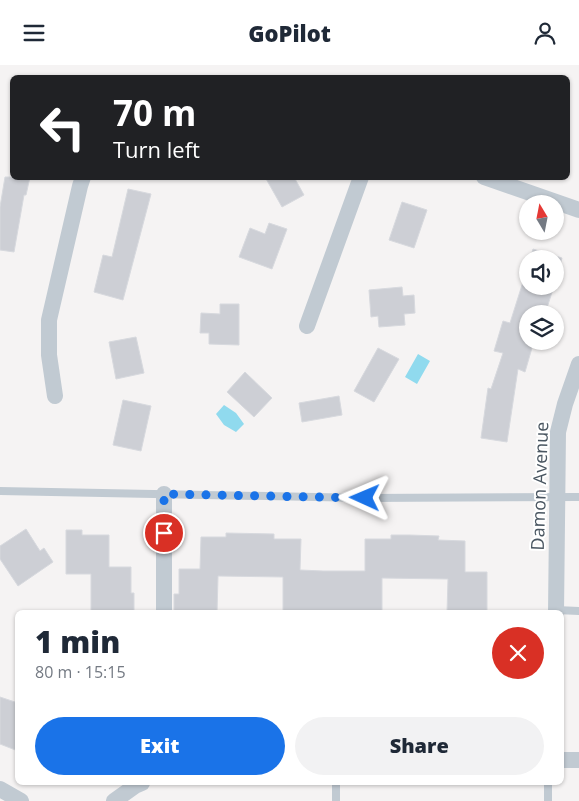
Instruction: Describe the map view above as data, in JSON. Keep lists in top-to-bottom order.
{
  "streets": {
    "street": ["Damon Avenue"]
  },
  "north": "top",
  "page": {
    "header": "GoPilot",
    "turn": ["70 m", "Turn left"],
    "heading": ["1 min", "80 m · 15:15"],
    "buttons": ["Exit", "Share"]
  }
}
